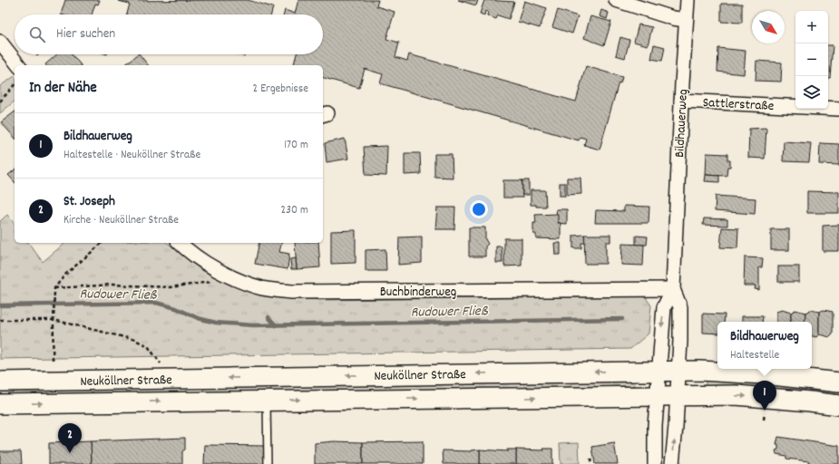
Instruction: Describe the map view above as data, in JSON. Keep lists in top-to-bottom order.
{
  "streets": {
    "main road": ["Neuköllner Straße"],
    "street": ["Sattlerstraße", "Bildhauerweg", "Buchbinderweg"]
  },
  "crossings": [
    ["Sattlerstraße", "Bildhauerweg"],
    ["Bildhauerweg", "Buchbinderweg"],
    ["Bildhauerweg", "Neuköllner Straße"]
  ],
  "water": ["Rudower Fließ"],
  "north": "bottom right",
  "page": {
    "map_buttons": ["+", "−"],
    "search": "Hier suchen",
    "heading": ["In der Nähe", "2 Ergebnisse"],
    "list": [
      {
        "mark": "1",
        "name": "Bildhauerweg",
        "note": "Haltestelle · Neuköllner Straße",
        "value": "170 m"
      },
      {
        "mark": "2",
        "name": "St. Joseph",
        "note": "Kirche · Neuköllner Straße",
        "value": "230 m"
      }
    ],
    "popup": ["Bildhauerweg", "Haltestelle"],
    "pins": ["1", "2"]
  }
}
